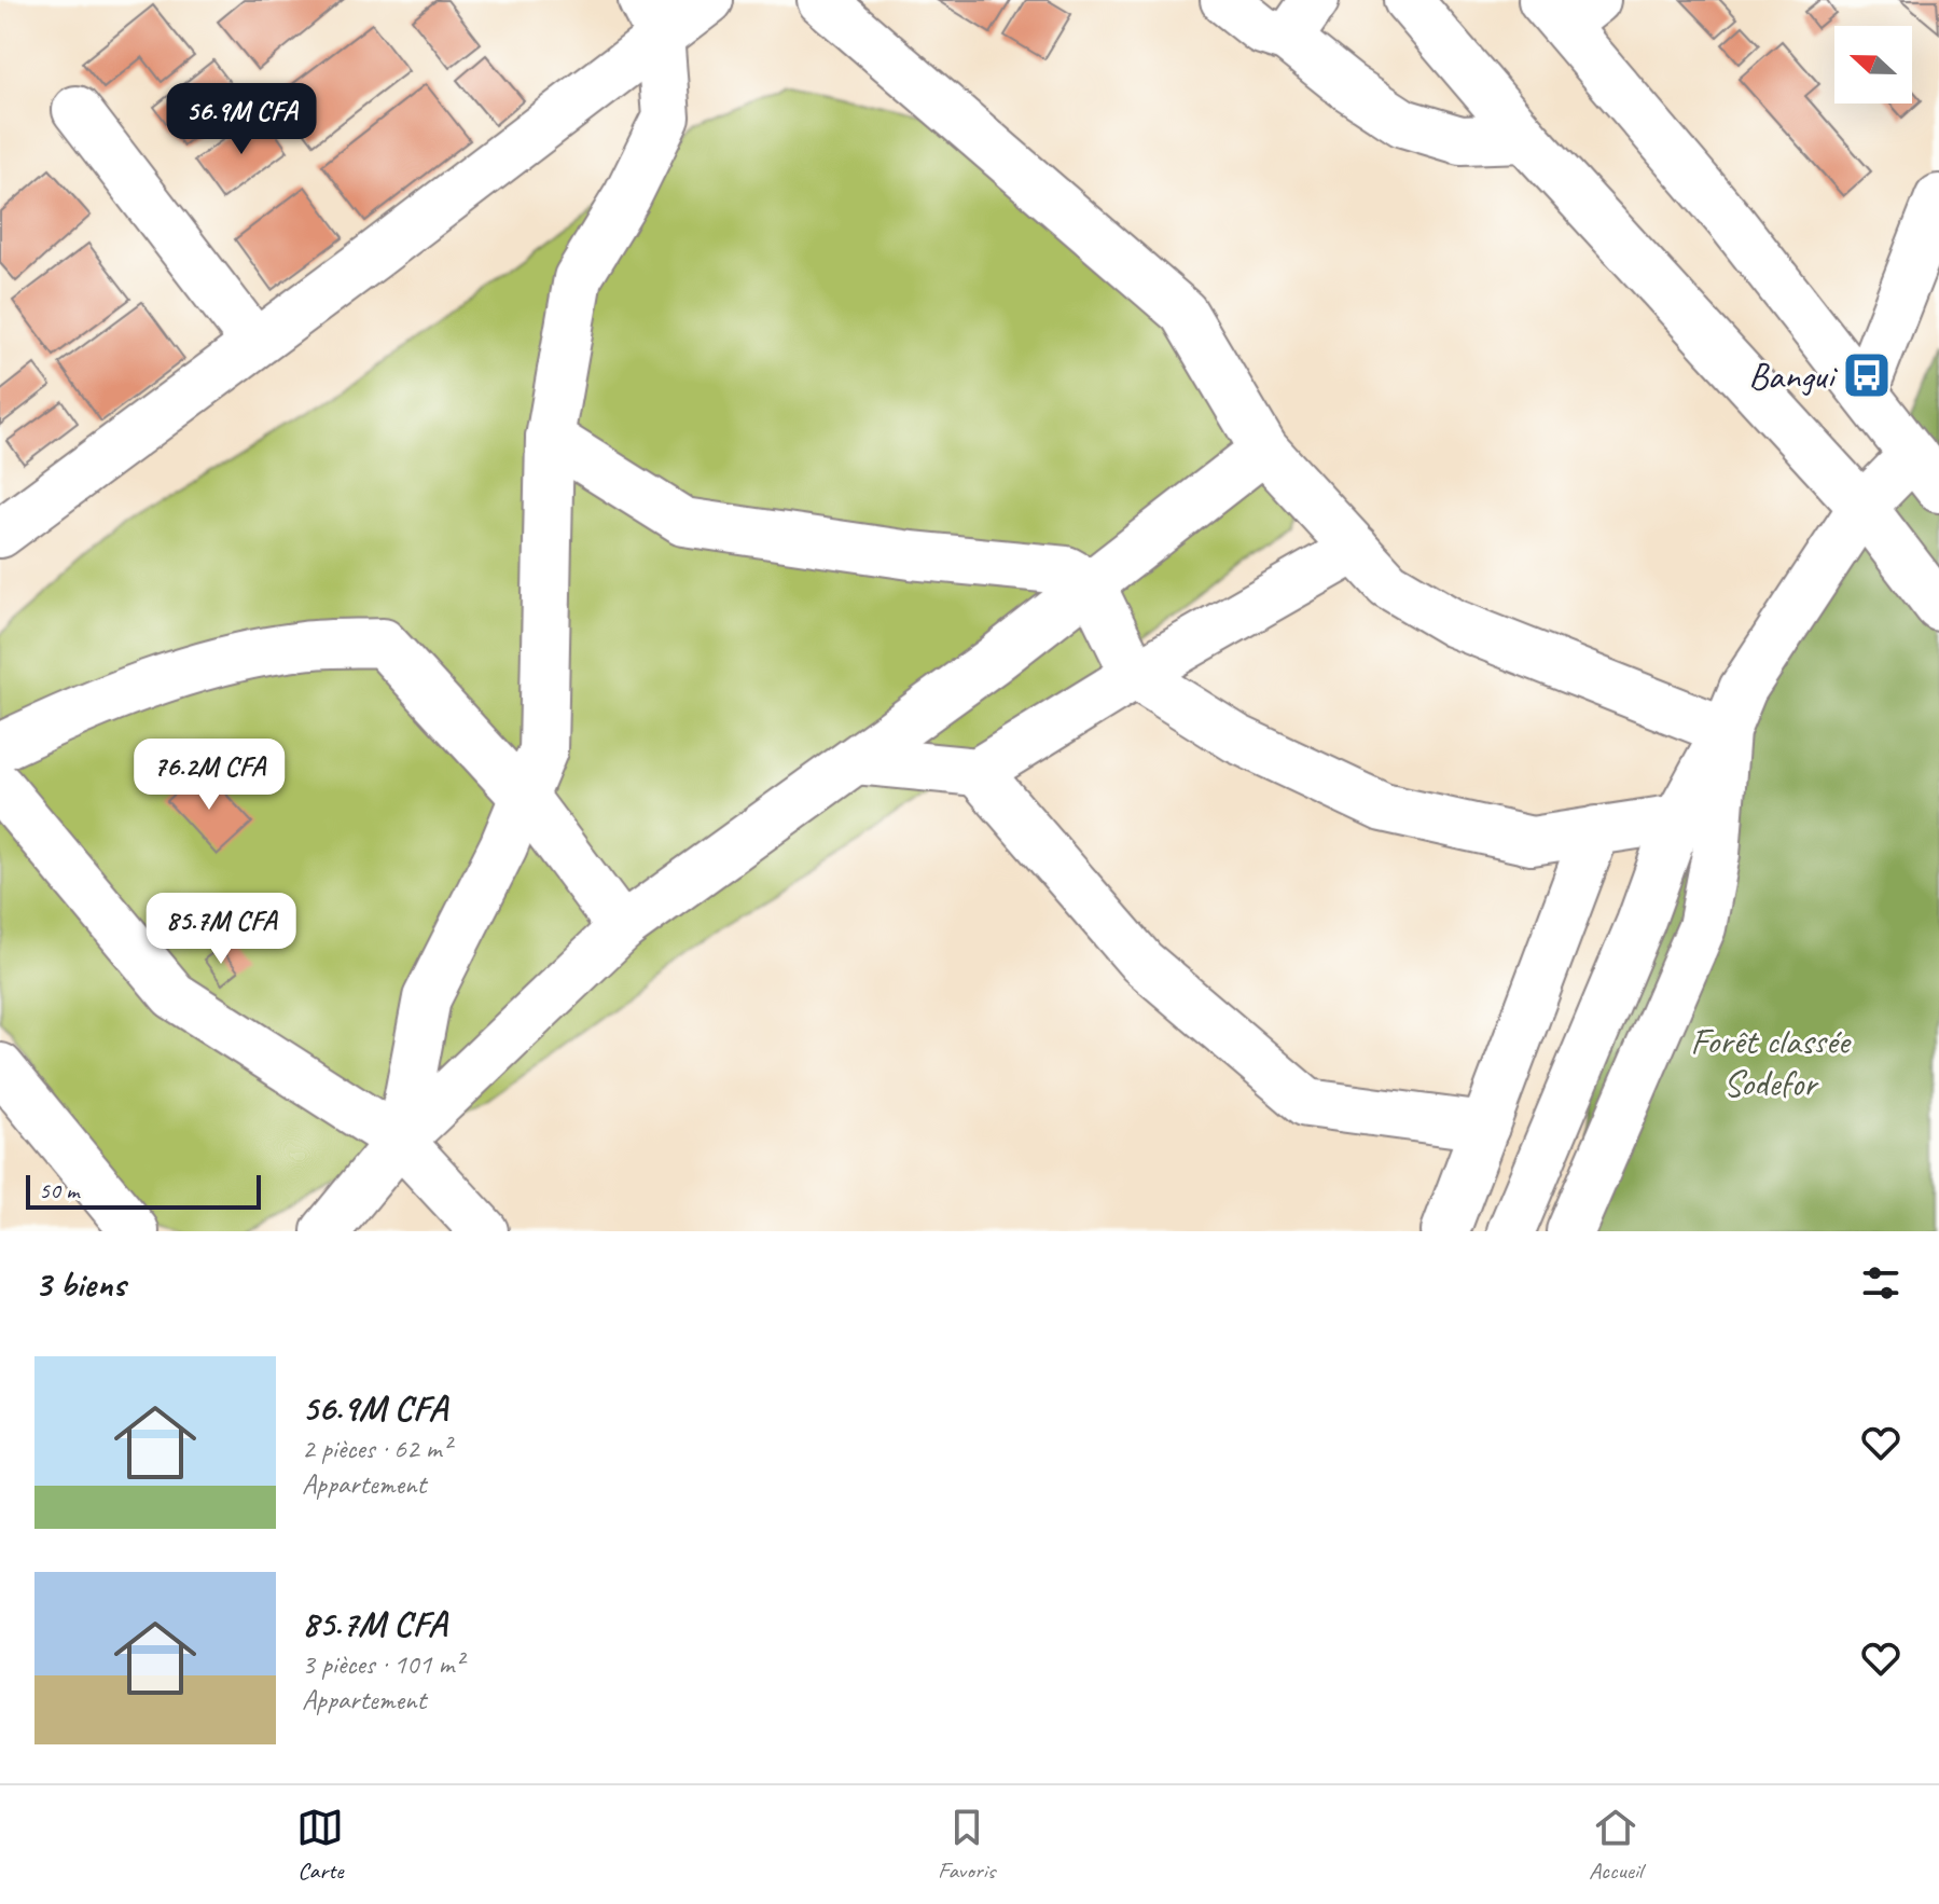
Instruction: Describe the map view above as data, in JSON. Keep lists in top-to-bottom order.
{
  "parks": ["Forêt classée Sodefor"],
  "places": {
    "bus stop": ["Bangui"]
  },
  "scale_bar": "50 m",
  "north": "left",
  "page": {
    "price": ["56.9M CFA", "76.2M CFA", "85.7M CFA"],
    "scale": "50 m",
    "heading": "3 biens",
    "list": [
      {
        "name": "56.9M CFA",
        "note": "2 pièces · 62 m² · Appartement"
      },
      {
        "name": "85.7M CFA",
        "note": "3 pièces · 101 m² · Appartement"
      }
    ],
    "tabs": ["Carte", "Favoris", "Accueil"]
  }
}
